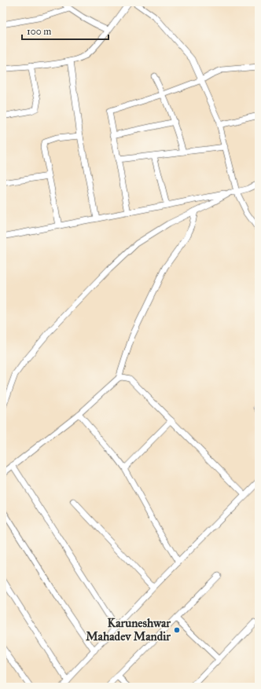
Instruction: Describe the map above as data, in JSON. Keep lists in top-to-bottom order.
{
  "places": ["Karuneshwar Mahadev Mandir"],
  "scale_bar": "100 m"
}
